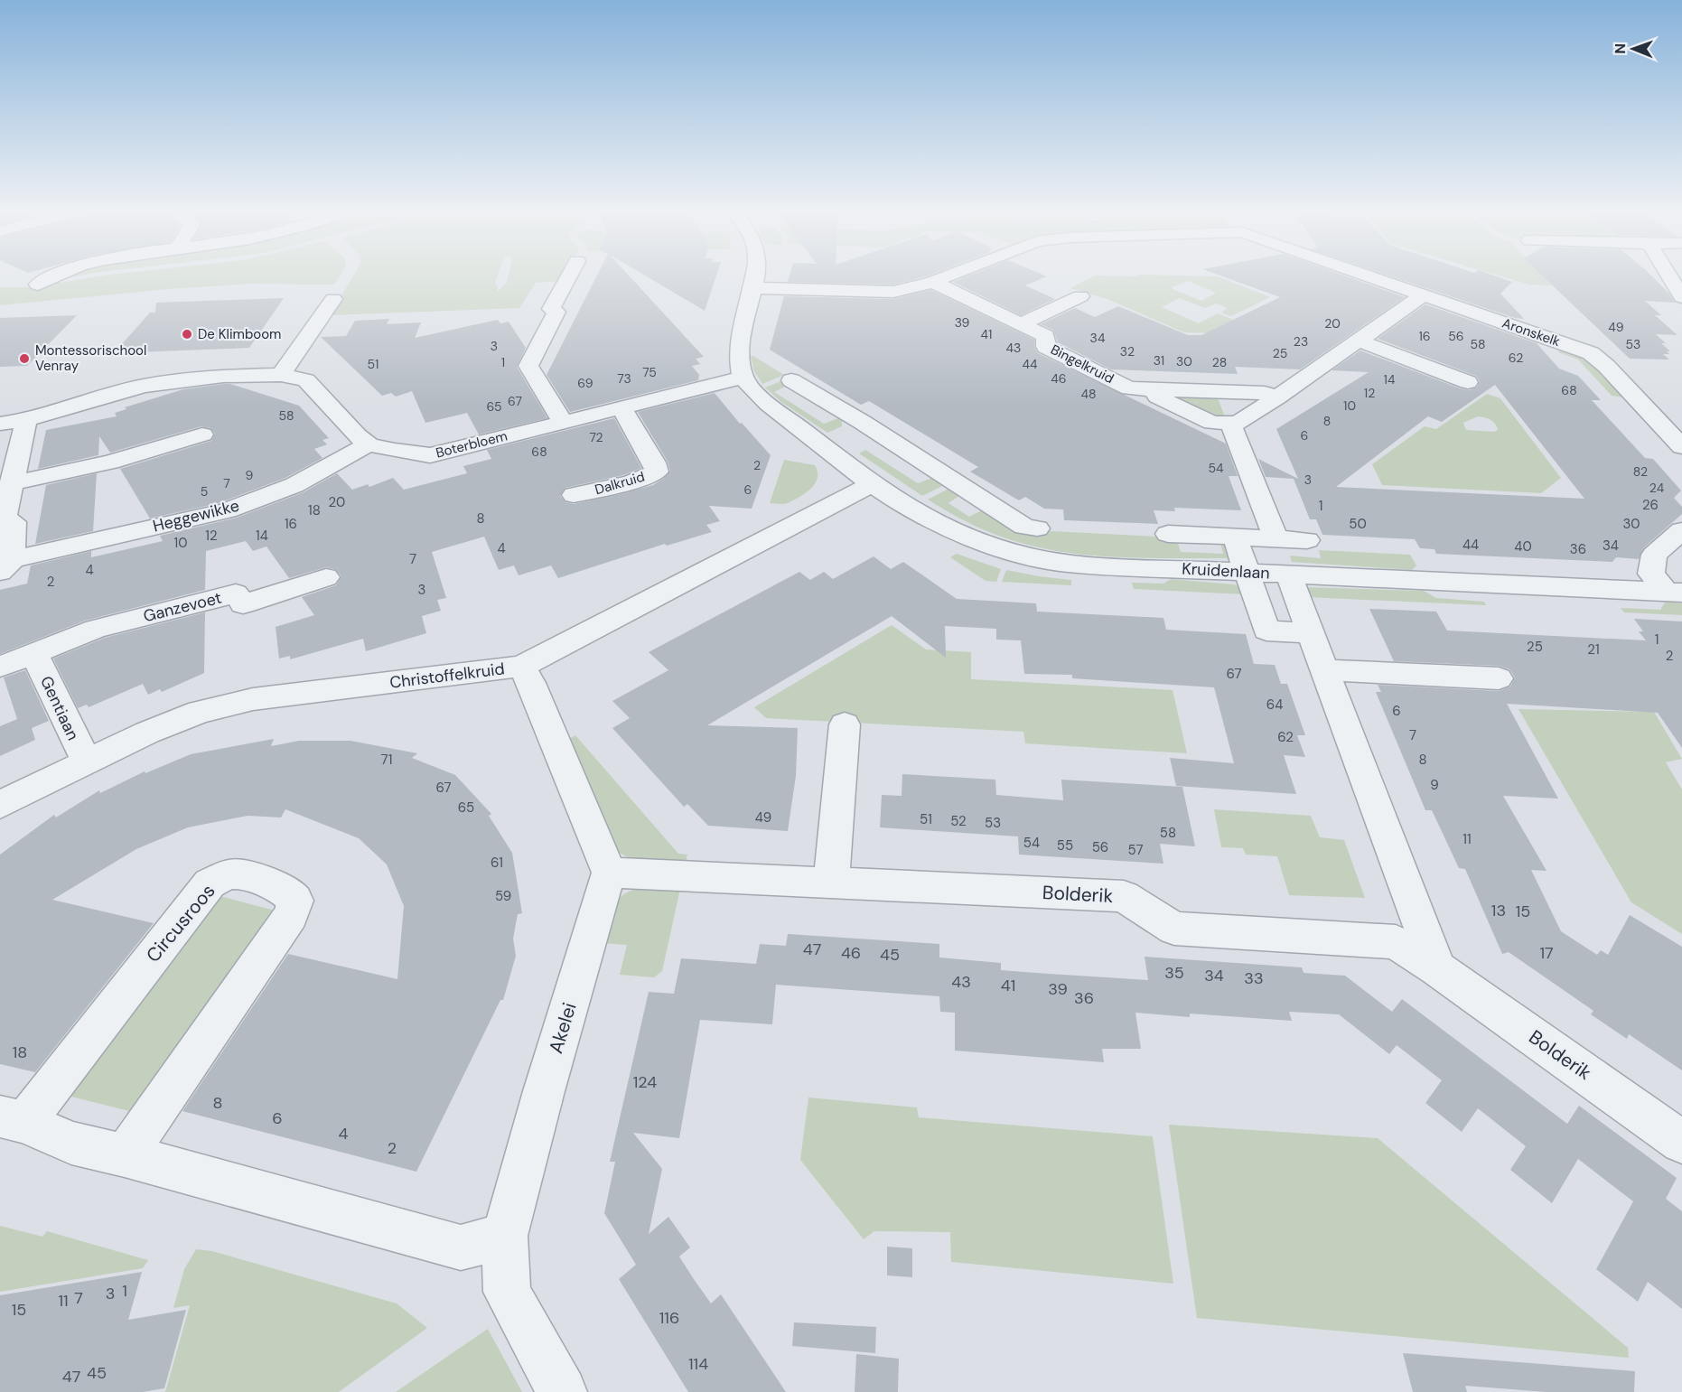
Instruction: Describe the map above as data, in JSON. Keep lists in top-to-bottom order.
{
  "streets": {
    "street": [
      "Aronskelk",
      "Bingelkruid",
      "Boterbloem",
      "Dalkruid",
      "Heggewikke",
      "Kruidenlaan",
      "Ganzevoet",
      "Christoffelkruid",
      "Gentiaan",
      "Bolderik",
      "Circusroos",
      "Akelei"
    ]
  },
  "crossings": [
    ["Aronskelk", "Bingelkruid"],
    ["Boterbloem", "Dalkruid"],
    ["Boterbloem", "Heggewikke"],
    ["Boterbloem", "Kruidenlaan"],
    ["Kruidenlaan", "Christoffelkruid"],
    ["Ganzevoet", "Gentiaan"],
    ["Christoffelkruid", "Gentiaan"],
    ["Bolderik", "Akelei"],
    ["Circusroos", "Akelei"]
  ],
  "places": ["De Klimboom", "Montessorischool Venray"],
  "house_numbers": [
    "39",
    "20",
    "49",
    "41",
    "16",
    "56",
    "34",
    "23",
    "58",
    "53",
    "3",
    "43",
    "32",
    "25",
    "62",
    "31",
    "30",
    "1",
    "28",
    "51",
    "44",
    "75",
    "73",
    "46",
    "14",
    "69",
    "68",
    "12",
    "48",
    "67",
    "10",
    "65",
    "58",
    "8",
    "6",
    "72",
    "68",
    "2",
    "54",
    "82",
    "9",
    "3",
    "7",
    "24",
    "6",
    "5",
    "20",
    "26",
    "1",
    "18",
    "8",
    "16",
    "50",
    "30",
    "12",
    "14",
    "10",
    "44",
    "34",
    "40",
    "4",
    "36",
    "7",
    "4",
    "2",
    "3",
    "1",
    "25",
    "21",
    "2",
    "67",
    "64",
    "6",
    "7",
    "62",
    "71",
    "8",
    "9",
    "67",
    "65",
    "49",
    "51",
    "52",
    "53",
    "58",
    "11",
    "54",
    "55",
    "56",
    "57",
    "61",
    "59",
    "13",
    "15",
    "47",
    "46",
    "17",
    "45",
    "35",
    "34",
    "33",
    "43",
    "41",
    "39",
    "36",
    "18",
    "124",
    "8",
    "6",
    "4",
    "2",
    "1",
    "3",
    "7",
    "11",
    "15",
    "116",
    "114",
    "45",
    "47"
  ],
  "north": "left"
}
